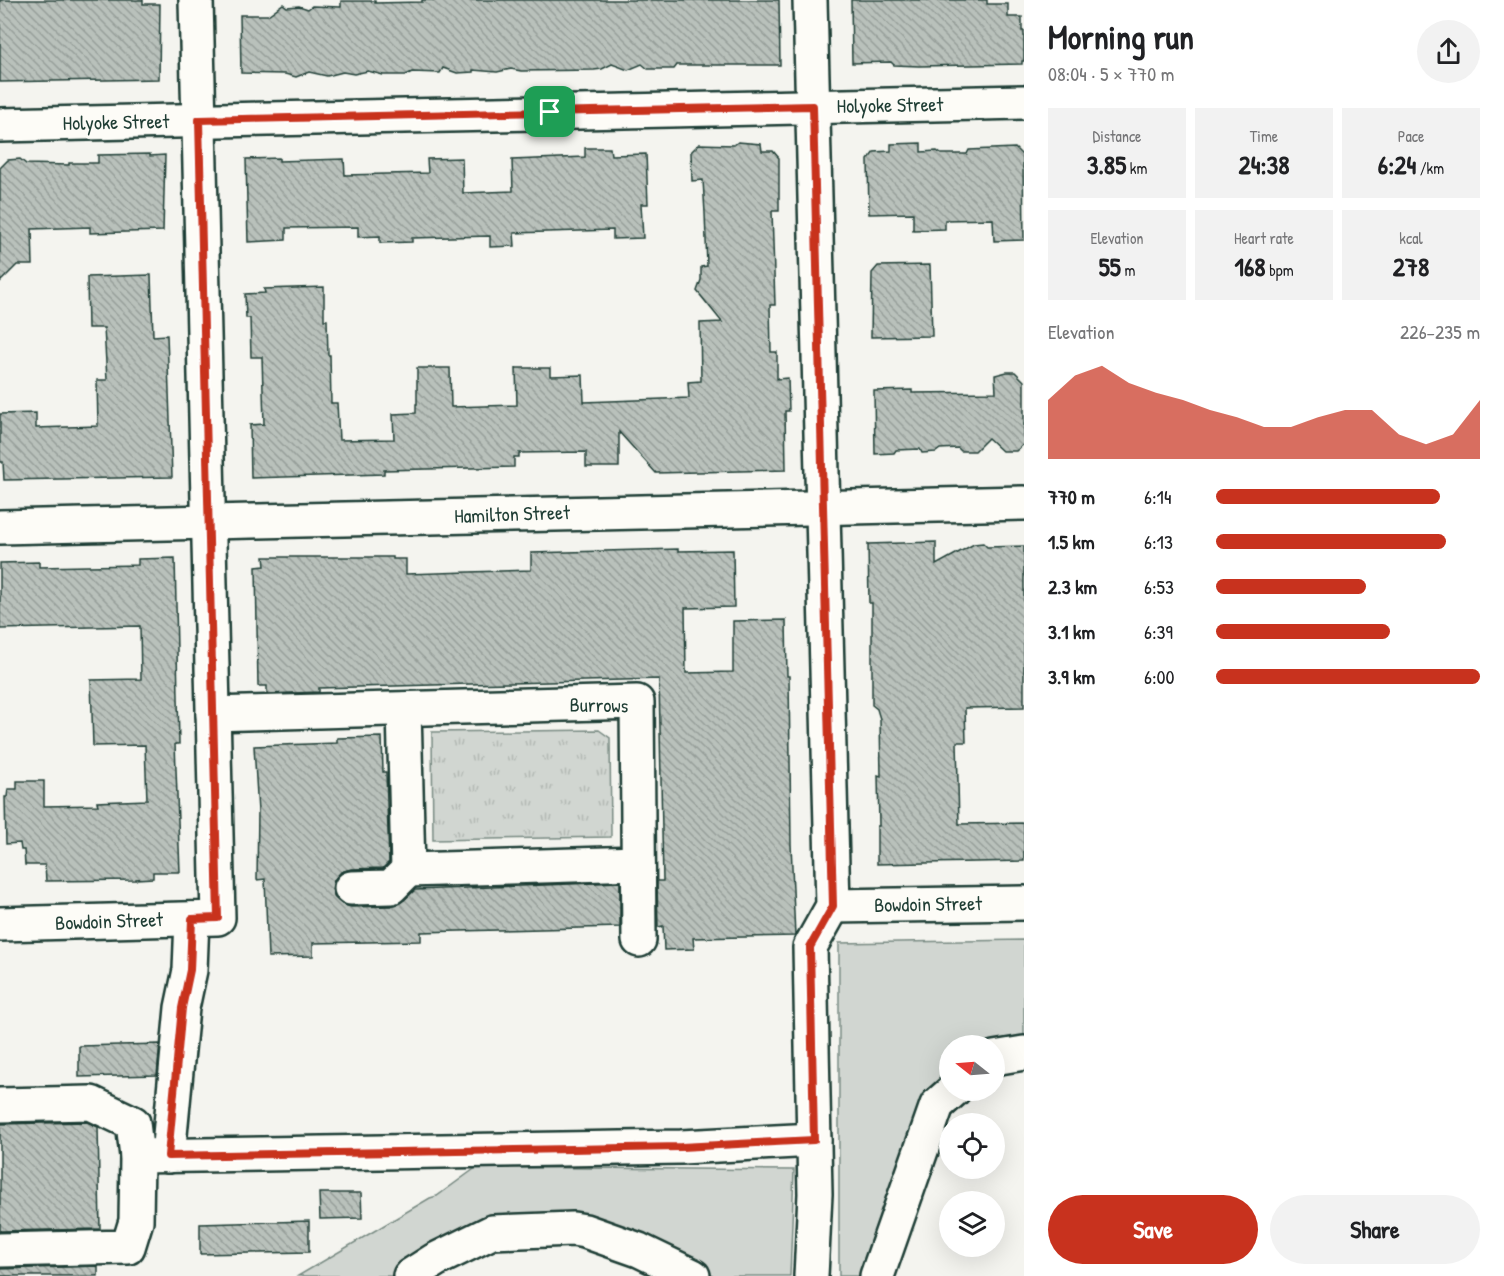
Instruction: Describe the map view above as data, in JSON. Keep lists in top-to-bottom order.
{
  "streets": {
    "street": [
      "Holyoke Street",
      "Hamilton Street",
      "Burrows",
      "Bowdoin Street"
    ]
  },
  "north": "left",
  "page": {
    "heading": ["Morning run", "08:04 · 5 × 770 m"],
    "stats": [
      ["Distance", "3.85 km"],
      ["Time", "24:38"],
      ["Pace", "6:24 /km"],
      ["Elevation", "55 m"],
      ["Heart rate", "168 bpm"],
      ["kcal", "278"]
    ],
    "chart": ["Elevation", "226–235 m"],
    "list": [
      {
        "name": "770 m",
        "note": "6:14"
      },
      {
        "name": "1.5 km",
        "note": "6:13"
      },
      {
        "name": "2.3 km",
        "note": "6:53"
      },
      {
        "name": "3.1 km",
        "note": "6:39"
      },
      {
        "name": "3.9 km",
        "note": "6:00"
      }
    ],
    "buttons": ["Save", "Share"]
  }
}
